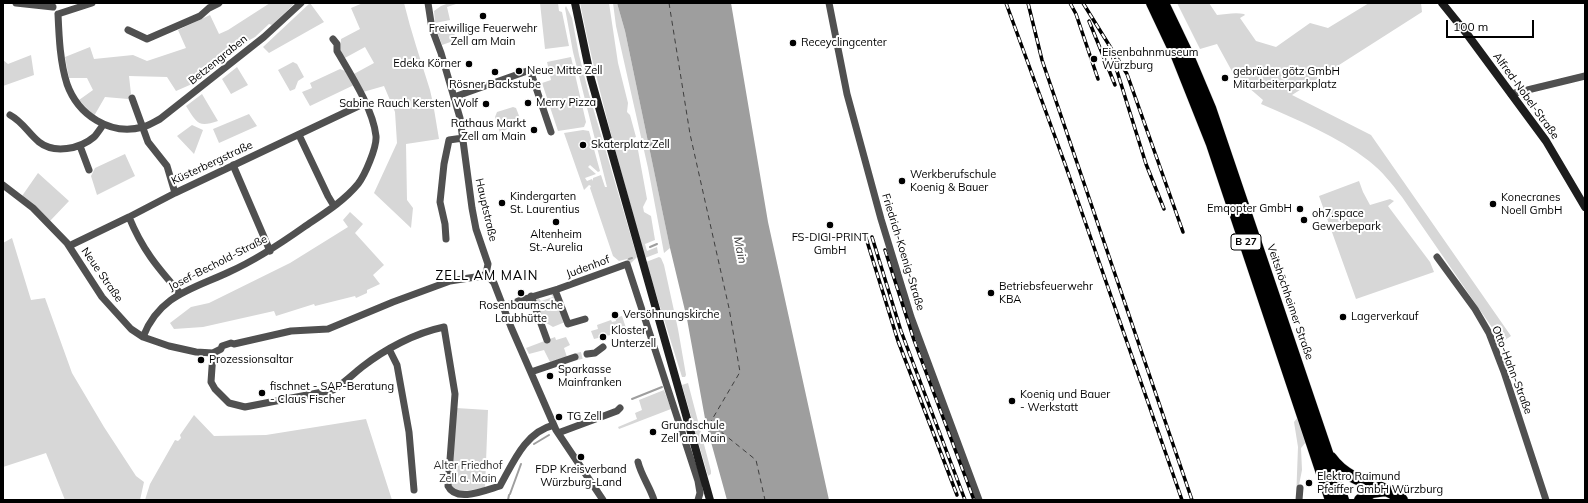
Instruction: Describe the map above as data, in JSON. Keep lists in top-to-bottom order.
{
  "streets": {
    "highway": ["B 27", "Veitshöchheimer Straße"],
    "main road": ["Alfred-Nobel-Straße"],
    "street": [
      "Betzengraben",
      "Küsterbergstraße",
      "Hauptstraße",
      "Friedrich-Koenig-Straße",
      "Josef-Bechold-Straße",
      "Judenhof",
      "Neue Straße",
      "Otto-Hahn-Straße"
    ]
  },
  "crossings": [
    ["Küsterbergstraße", "Josef-Bechold-Straße"],
    ["Küsterbergstraße", "Neue Straße"],
    ["Josef-Bechold-Straße", "Neue Straße"]
  ],
  "districts": ["ZELL AM MAIN"],
  "water": ["Main"],
  "parks": ["Alter Friedhof Zell a. Main"],
  "places": [
    "Freiwillige Feuerwehr Zell am Main",
    "Receyclingcenter",
    "Eisenbahnmuseum Würzburg",
    "Edeka Körner",
    "Neue Mitte Zell",
    "Rösner Backstube",
    "gebrüder götz GmbH Mitarbeiterparkplatz",
    "Merry Pizza",
    "Sabine Rauch Kersten Wolf",
    "Rathaus Markt Zell am Main",
    "Skaterplatz Zell",
    "Werkberufschule Koenig & Bauer",
    "Kindergarten St. Laurentius",
    "Konecranes Noell GmbH",
    "Emqopter GmbH",
    "oh7.space Gewerbepark",
    "Altenheim St.-Aurelia",
    "FS-DIGI-PRINT GmbH",
    "Rosenbaumsche Laubhütte",
    "Betriebsfeuerwehr KBA",
    "Versöhnungskirche",
    "Lagerverkauf",
    "Kloster Unterzell",
    "Prozessionsaltar",
    "Sparkasse Mainfranken",
    "fischnet - SAP-Beratung - Claus Fischer",
    "Koenig und Bauer - Werkstatt",
    "TG Zell",
    "Grundschule Zell am Main",
    "FDP Kreisverband Würzburg-Land",
    "Elektro Raimund Pfeiffer GmbH Würzburg"
  ],
  "scale_bar": "100 m"
}
